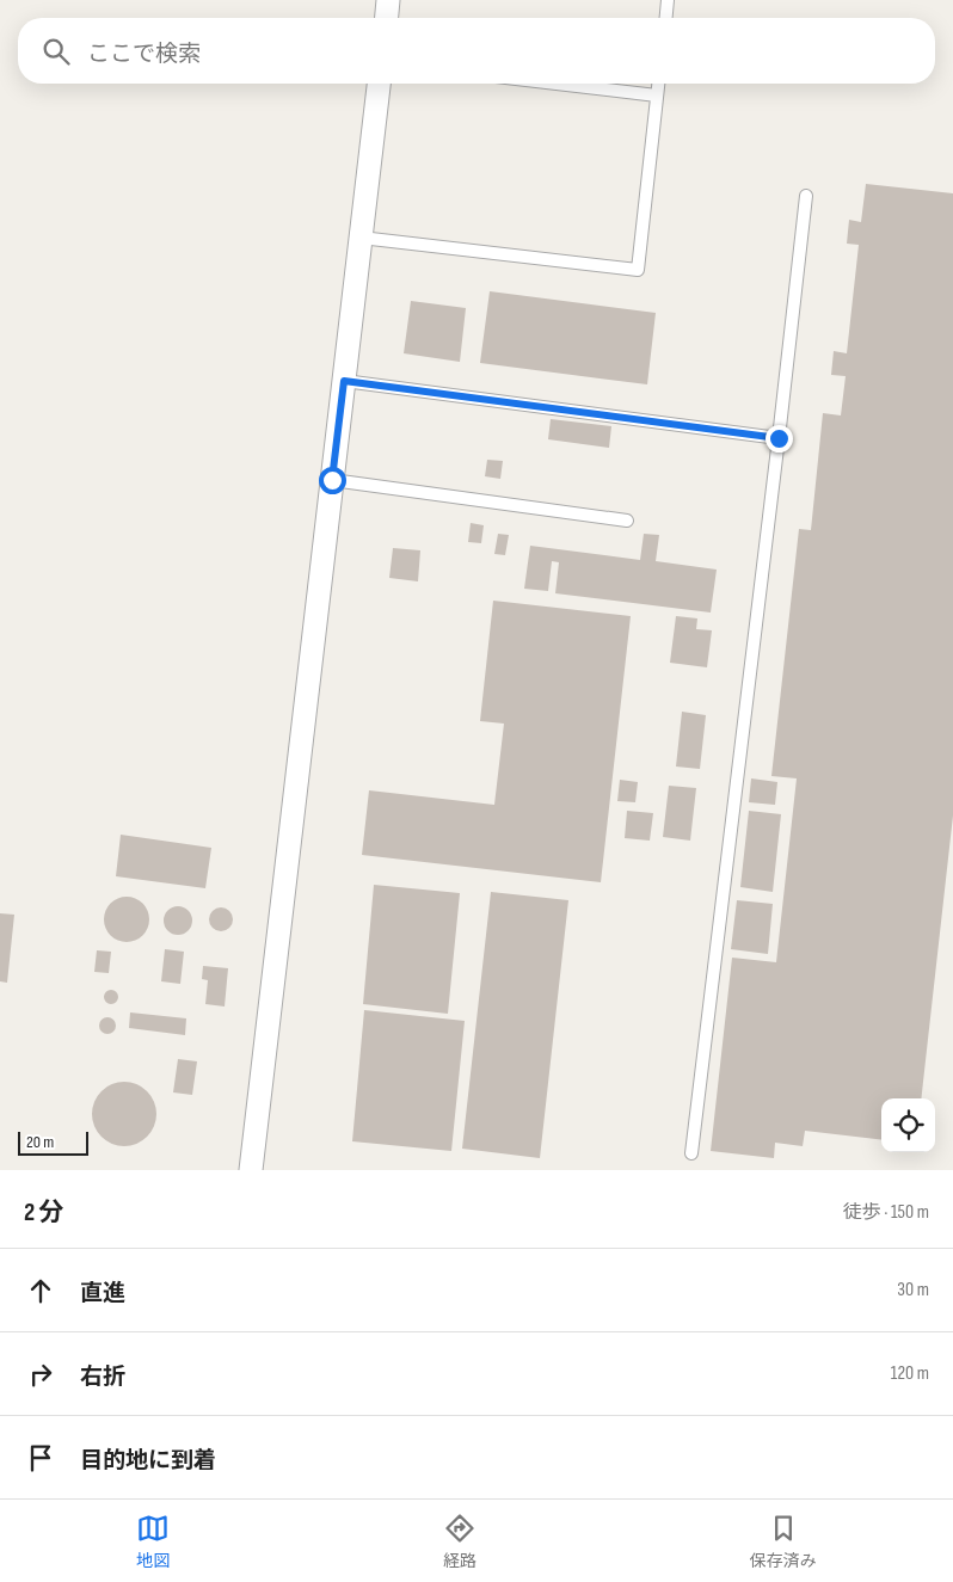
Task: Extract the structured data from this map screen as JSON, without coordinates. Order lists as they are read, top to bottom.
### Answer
{
  "scale_bar": "20 m",
  "page": {
    "search": "ここで検索",
    "scale": "20 m",
    "heading": ["2 分", "徒歩 · 150 m"],
    "list": [
      ["直進", "30 m"],
      ["右折", "120 m"],
      "目的地に到着"
    ],
    "nav": ["地図", "経路", "保存済み"]
  }
}
